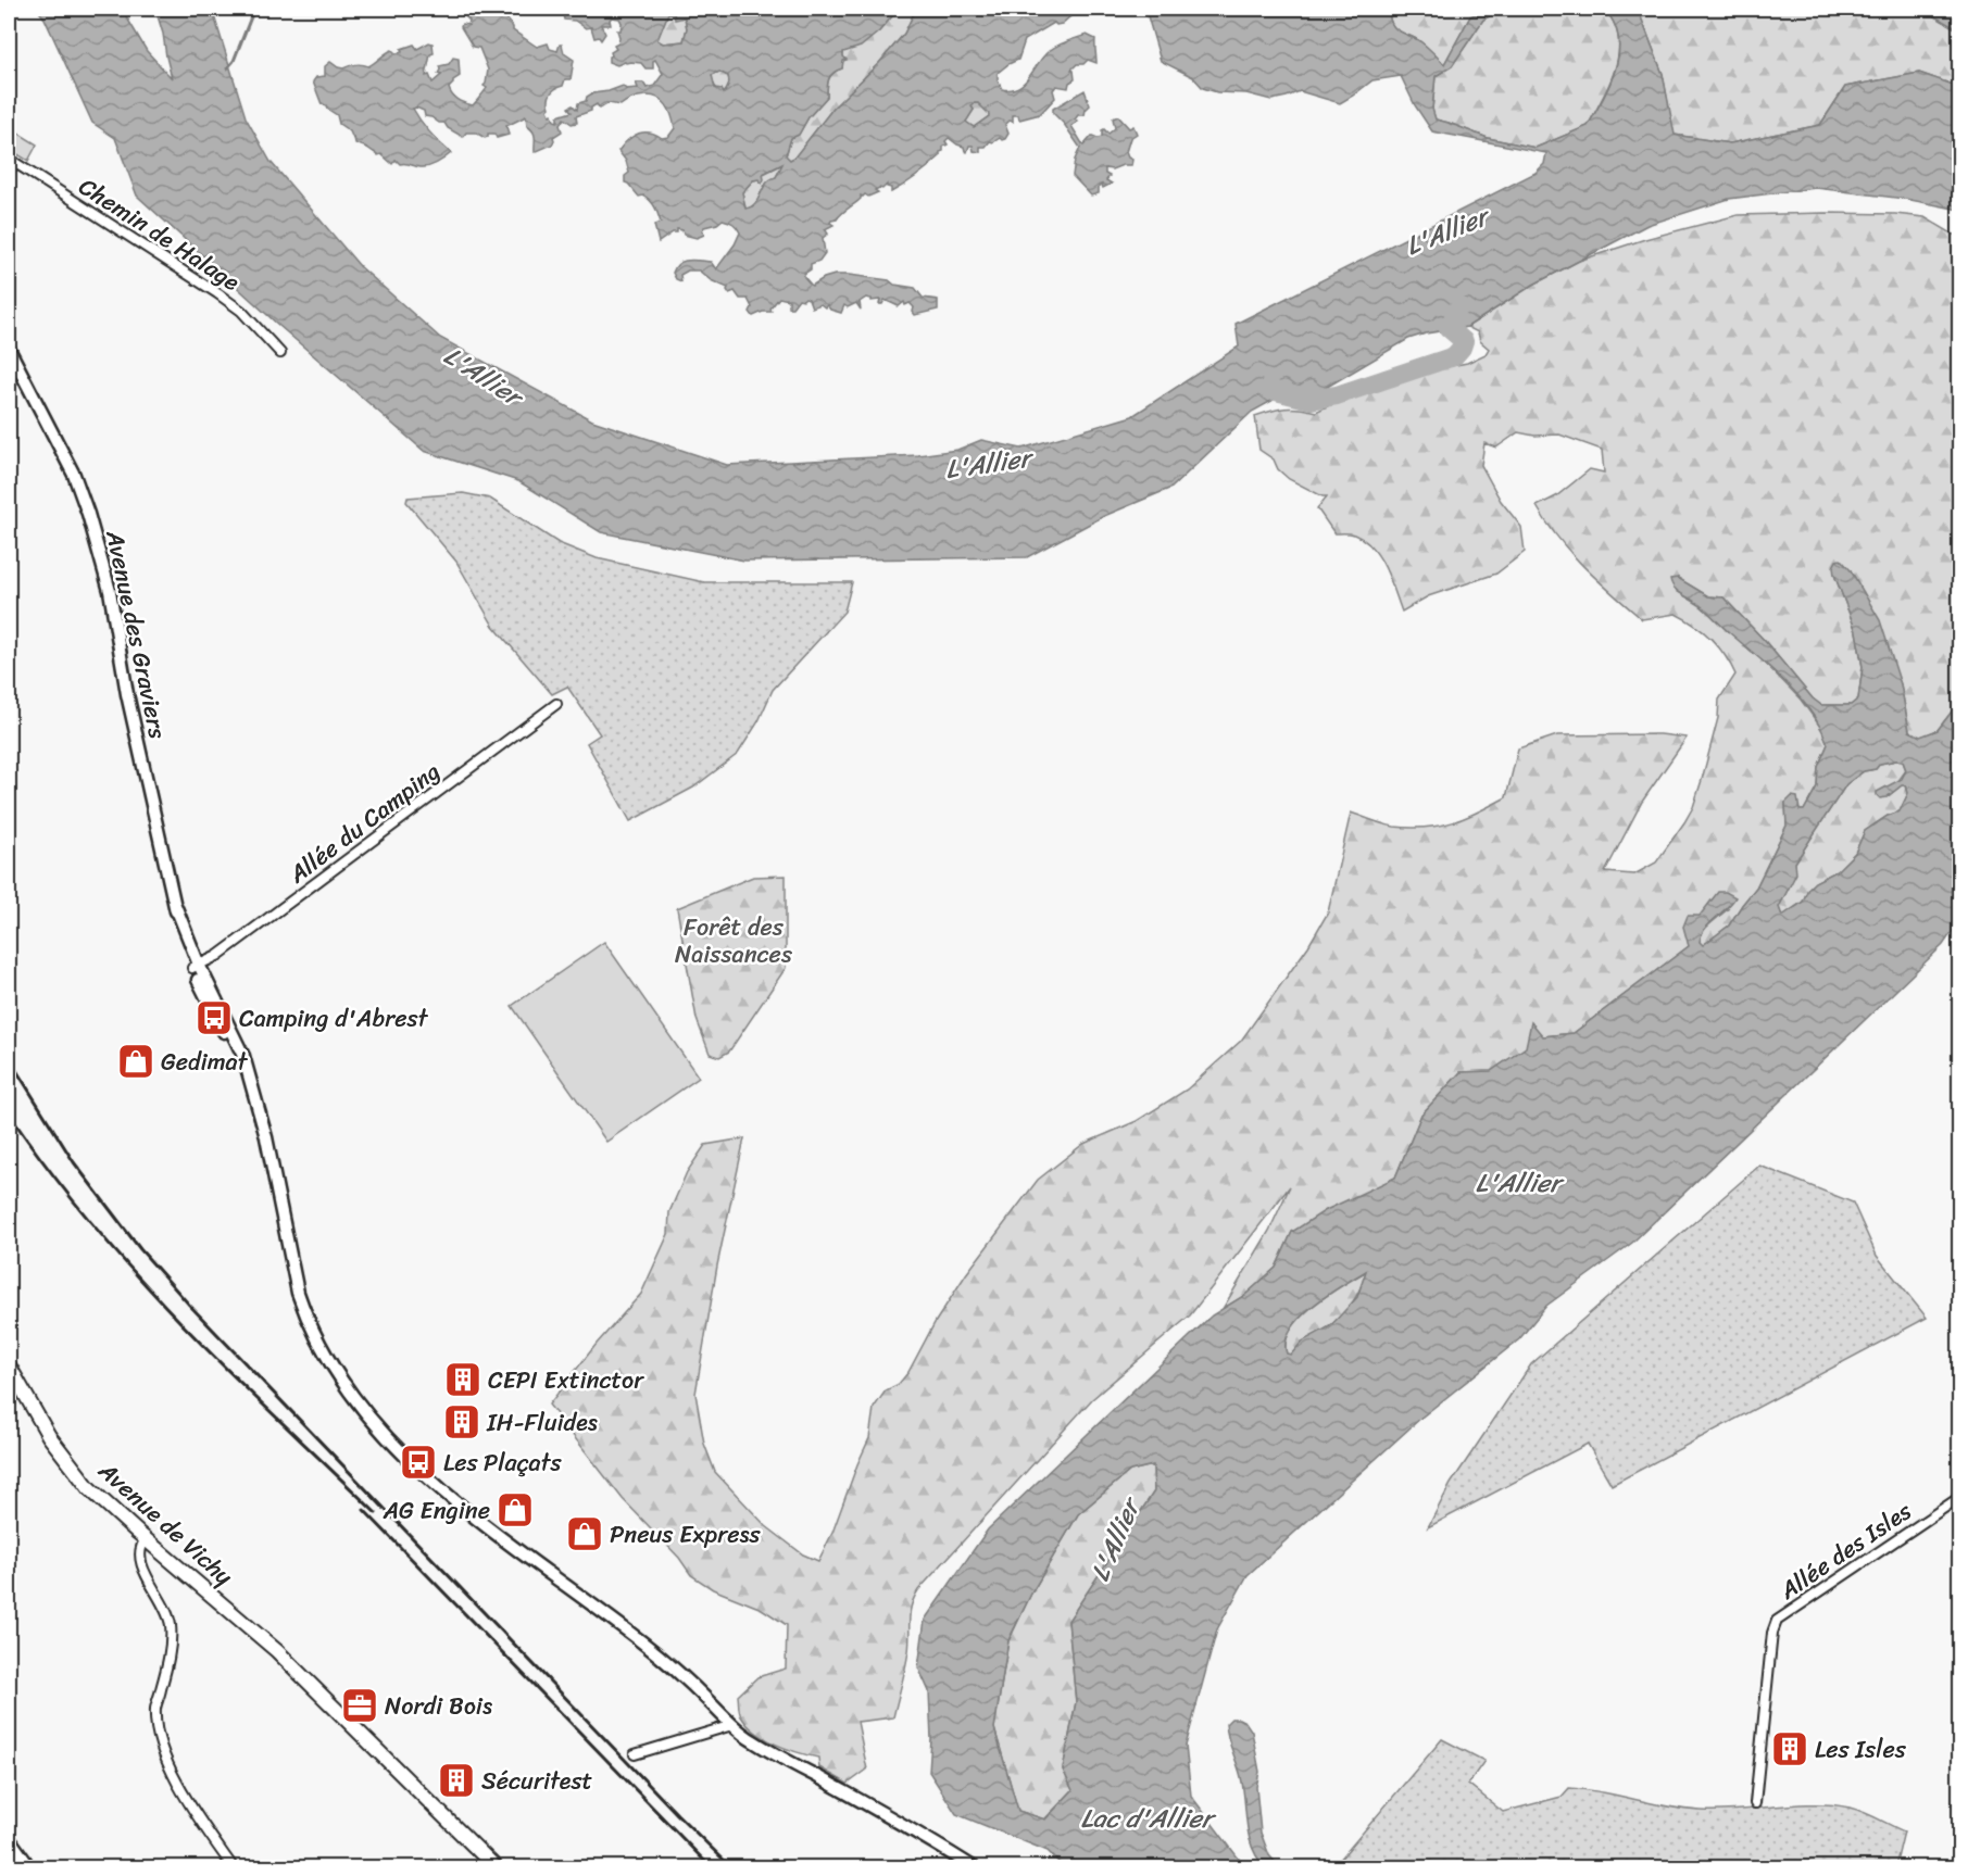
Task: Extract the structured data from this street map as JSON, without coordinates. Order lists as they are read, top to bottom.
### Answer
{
  "streets": {
    "main road": ["Avenue de Vichy"],
    "street": [
      "Chemin de Halage",
      "Avenue des Graviers",
      "Allée du Camping",
      "Allée des Isles"
    ]
  },
  "crossings": [
    ["Avenue des Graviers", "Allée du Camping"]
  ],
  "water": ["L'Allier", "Lac d'Allier"],
  "parks": ["Forêt des Naissances"],
  "places": {
    "bus stop": ["Camping d'Abrest", "Les Plaçats"],
    "shop": ["Gedimat", "AG Engine", "Pneus Express"],
    "building": [
      "CEPI Extinctor",
      "IH-Fluides",
      "Les Isles",
      "Sécuritest"
    ],
    "office": ["Nordi Bois"]
  }
}
